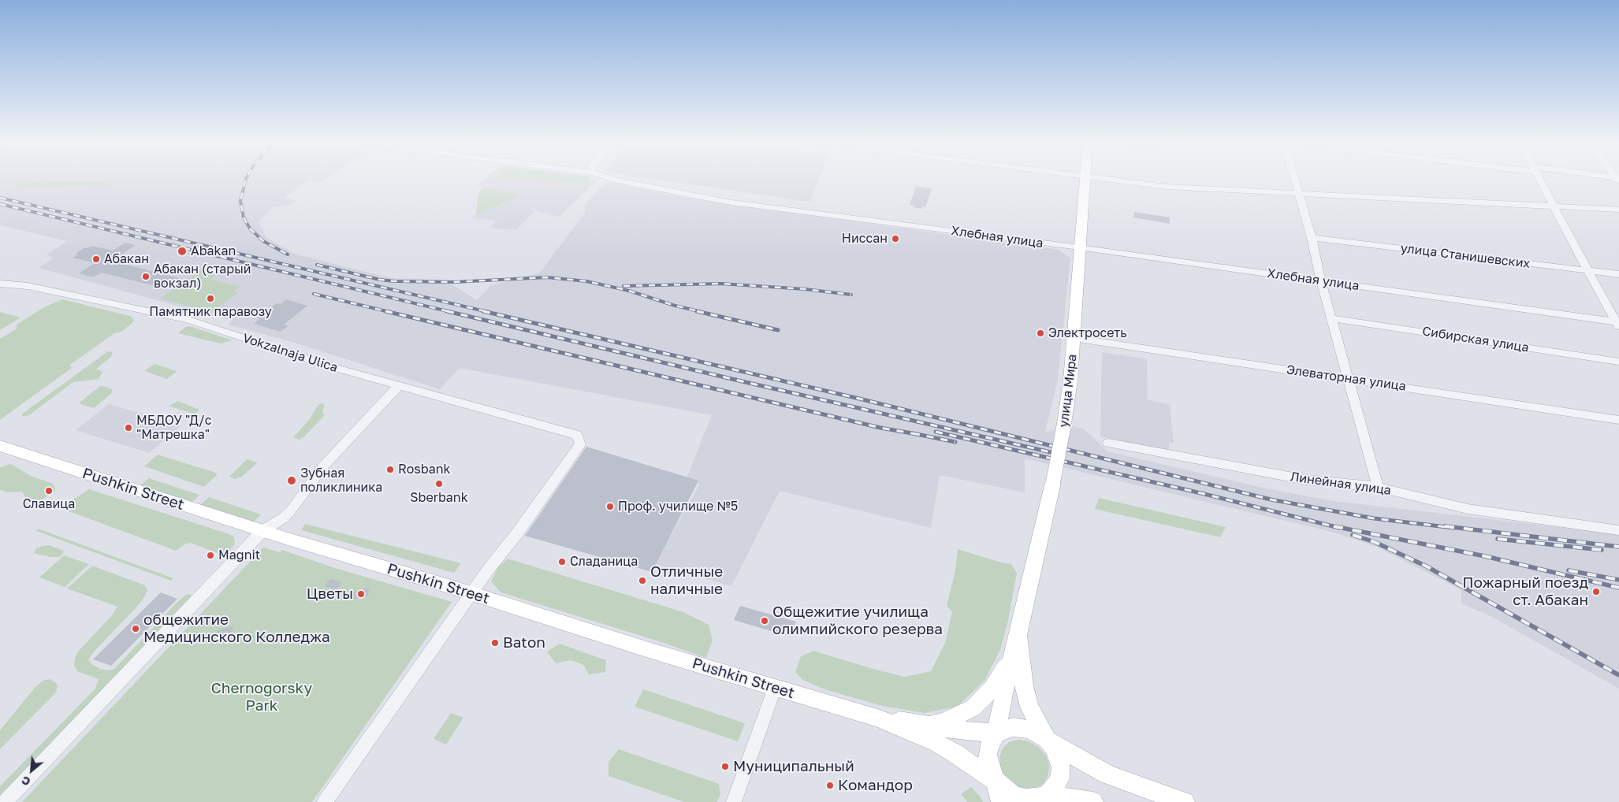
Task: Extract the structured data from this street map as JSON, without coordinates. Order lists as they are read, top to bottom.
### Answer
{
  "streets": {
    "main road": ["улица Мира", "Pushkin Street"],
    "street": [
      "Хлебная улица",
      "улица Станишевских",
      "Сибирская улица",
      "Vokzalnaja Ulica",
      "Элеваторная улица",
      "Линейная улица"
    ]
  },
  "crossings": [
    ["Хлебная улица", "улица Мира"],
    ["Vokzalnaja Ulica", "Pushkin Street"],
    ["Элеваторная улица", "улица Мира"]
  ],
  "parks": ["Chernogorsky Park"],
  "places": [
    "Ниссан",
    "Abakan",
    "Абакан",
    "Абакан (старый вокзал)",
    "Памятник паравозу",
    "Электросеть",
    "МБДОУ \"Д/с \"Матрешка\"",
    "Rosbank",
    "Зубная поликлиника",
    "Sberbank",
    "Славица",
    "Проф. училище №5",
    "Magnit",
    "Сладаница",
    "Отличные наличные",
    "Пожарный поезд ст. Абакан",
    "Цветы",
    "Общежитие училища олимпийского резерва",
    "общежитие Медицинского Колледжа",
    "Baton",
    "Муниципальный",
    "Командор"
  ],
  "north": "bottom left"
}
